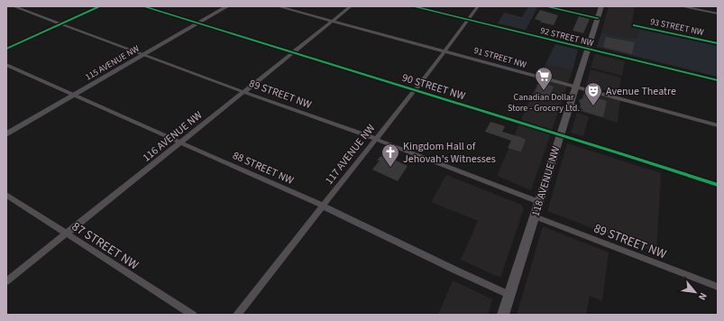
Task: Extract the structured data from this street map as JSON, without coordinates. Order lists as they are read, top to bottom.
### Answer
{
  "streets": {
    "main road": ["118 AVENUE NW"],
    "street": [
      "93 STREET NW",
      "92 STREET NW",
      "91 STREET NW",
      "115 AVENUE NW",
      "90 STREET NW",
      "89 STREET NW",
      "116 AVENUE NW",
      "117 AVENUE NW",
      "88 STREET NW",
      "87 STREET NW"
    ]
  },
  "crossings": [
    ["92 STREET NW", "117 AVENUE NW"],
    ["92 STREET NW", "118 AVENUE NW"],
    ["91 STREET NW", "116 AVENUE NW"],
    ["91 STREET NW", "117 AVENUE NW"],
    ["91 STREET NW", "118 AVENUE NW"],
    ["115 AVENUE NW", "90 STREET NW"],
    ["115 AVENUE NW", "89 STREET NW"],
    ["115 AVENUE NW", "88 STREET NW"],
    ["90 STREET NW", "116 AVENUE NW"],
    ["90 STREET NW", "117 AVENUE NW"],
    ["90 STREET NW", "118 AVENUE NW"],
    ["89 STREET NW", "116 AVENUE NW"],
    ["89 STREET NW", "117 AVENUE NW"],
    ["89 STREET NW", "118 AVENUE NW"],
    ["116 AVENUE NW", "88 STREET NW"],
    ["116 AVENUE NW", "87 STREET NW"],
    ["117 AVENUE NW", "88 STREET NW"],
    ["88 STREET NW", "118 AVENUE NW"]
  ],
  "places": {
    "supermarket": ["Canadian Dollar Store - Grocery Ltd."],
    "theatre": ["Avenue Theatre"],
    "church": ["Kingdom Hall of Jehovah's Witnesses"]
  },
  "north": "bottom right"
}
